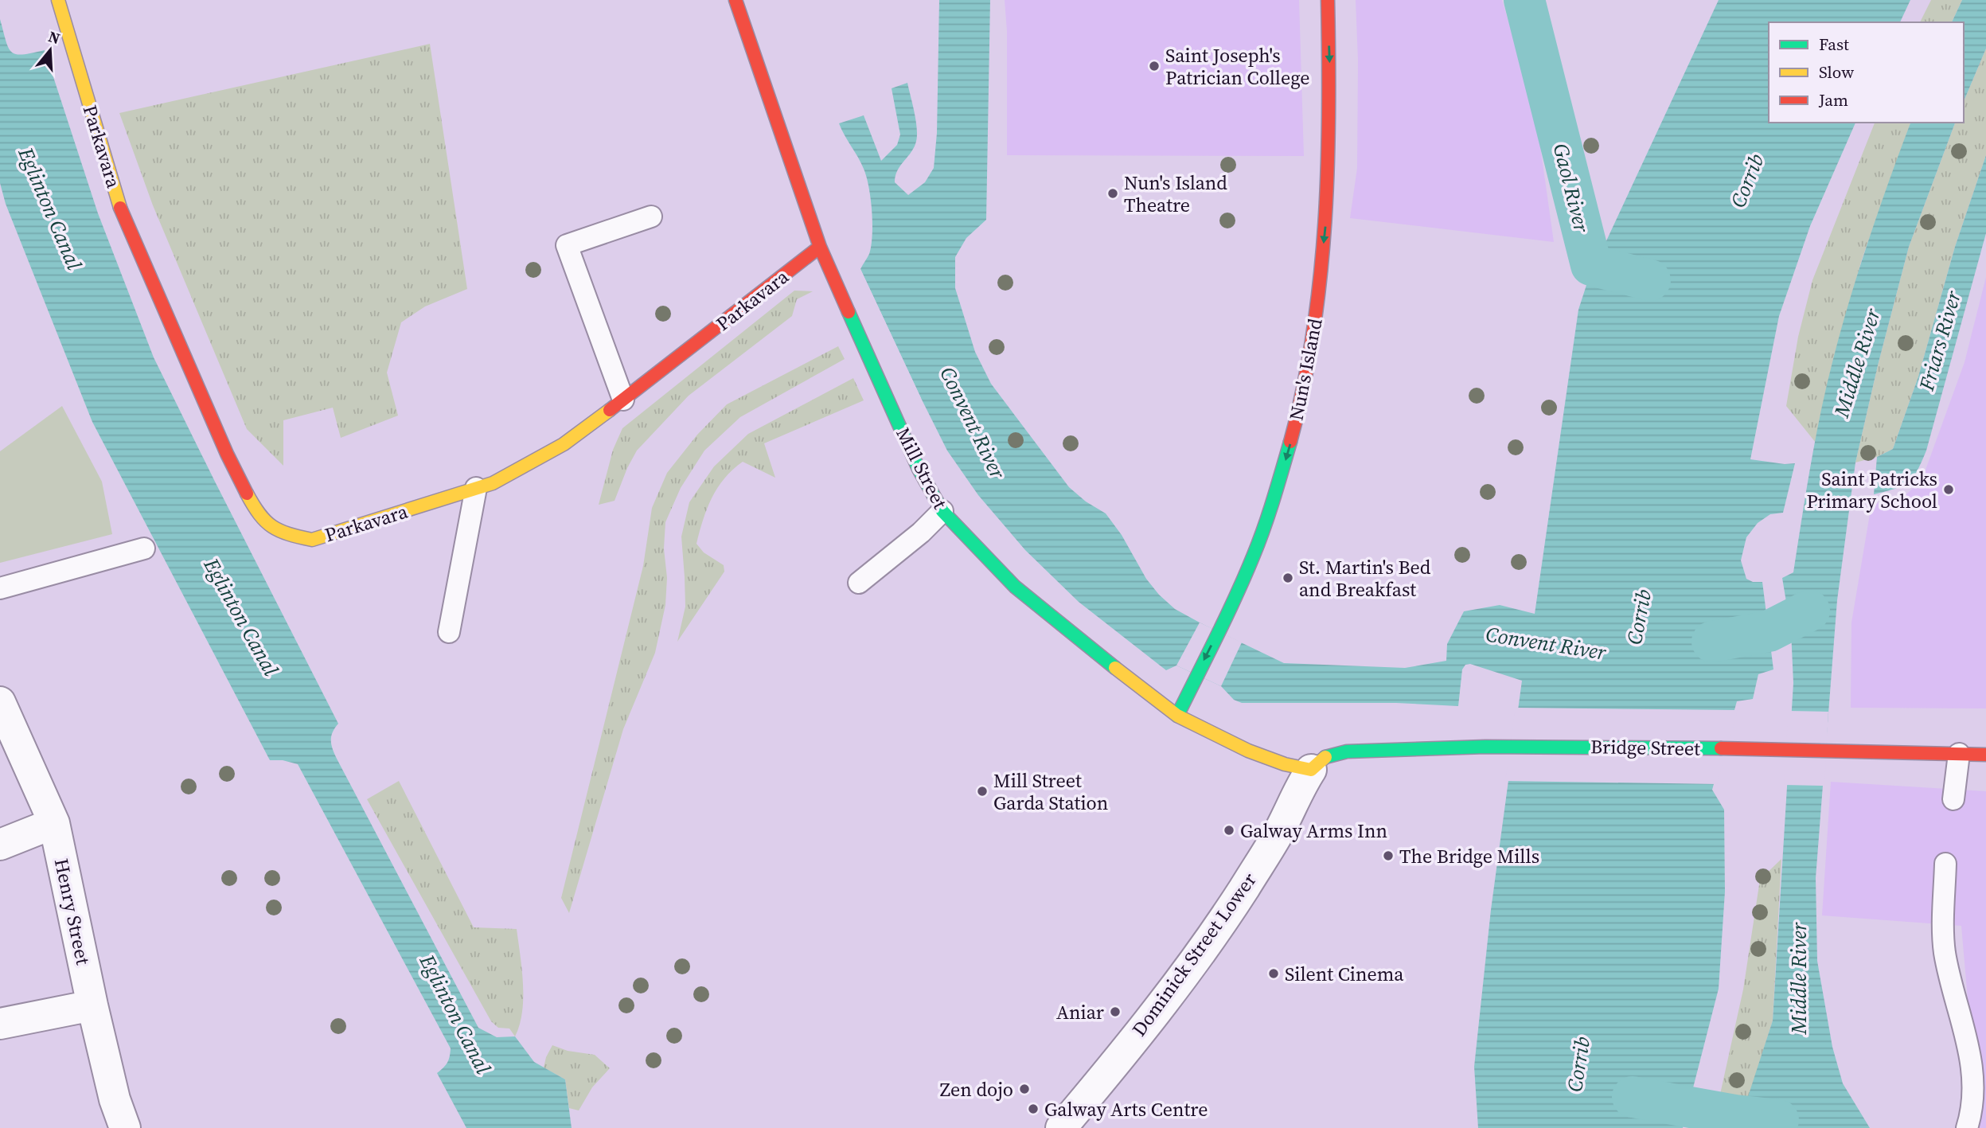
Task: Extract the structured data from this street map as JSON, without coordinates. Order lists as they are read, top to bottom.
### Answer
{
  "streets": {
    "street": [
      "Parkavara",
      "Nun's Island",
      "Mill Street",
      "Bridge Street",
      "Henry Street",
      "Dominick Street Lower"
    ]
  },
  "crossings": [
    ["Parkavara", "Mill Street"],
    ["Nun's Island", "Mill Street"],
    ["Mill Street", "Bridge Street"],
    ["Mill Street", "Dominick Street Lower"],
    ["Bridge Street", "Dominick Street Lower"]
  ],
  "one_way": ["Nun's Island"],
  "water": [
    "Corrib",
    "Gaol River",
    "Eglinton Canal",
    "Friars River",
    "Middle River",
    "Convent River"
  ],
  "places": [
    "Saint Joseph's Patrician College",
    "Nun's Island Theatre",
    "Saint Patricks Primary School",
    "St. Martin's Bed and Breakfast",
    "Mill Street Garda Station",
    "Galway Arms Inn",
    "The Bridge Mills",
    "Silent Cinema",
    "Aniar",
    "Zen dojo",
    "Galway Arts Centre"
  ],
  "legend": ["Fast", "Slow", "Jam"],
  "north": "top"
}
